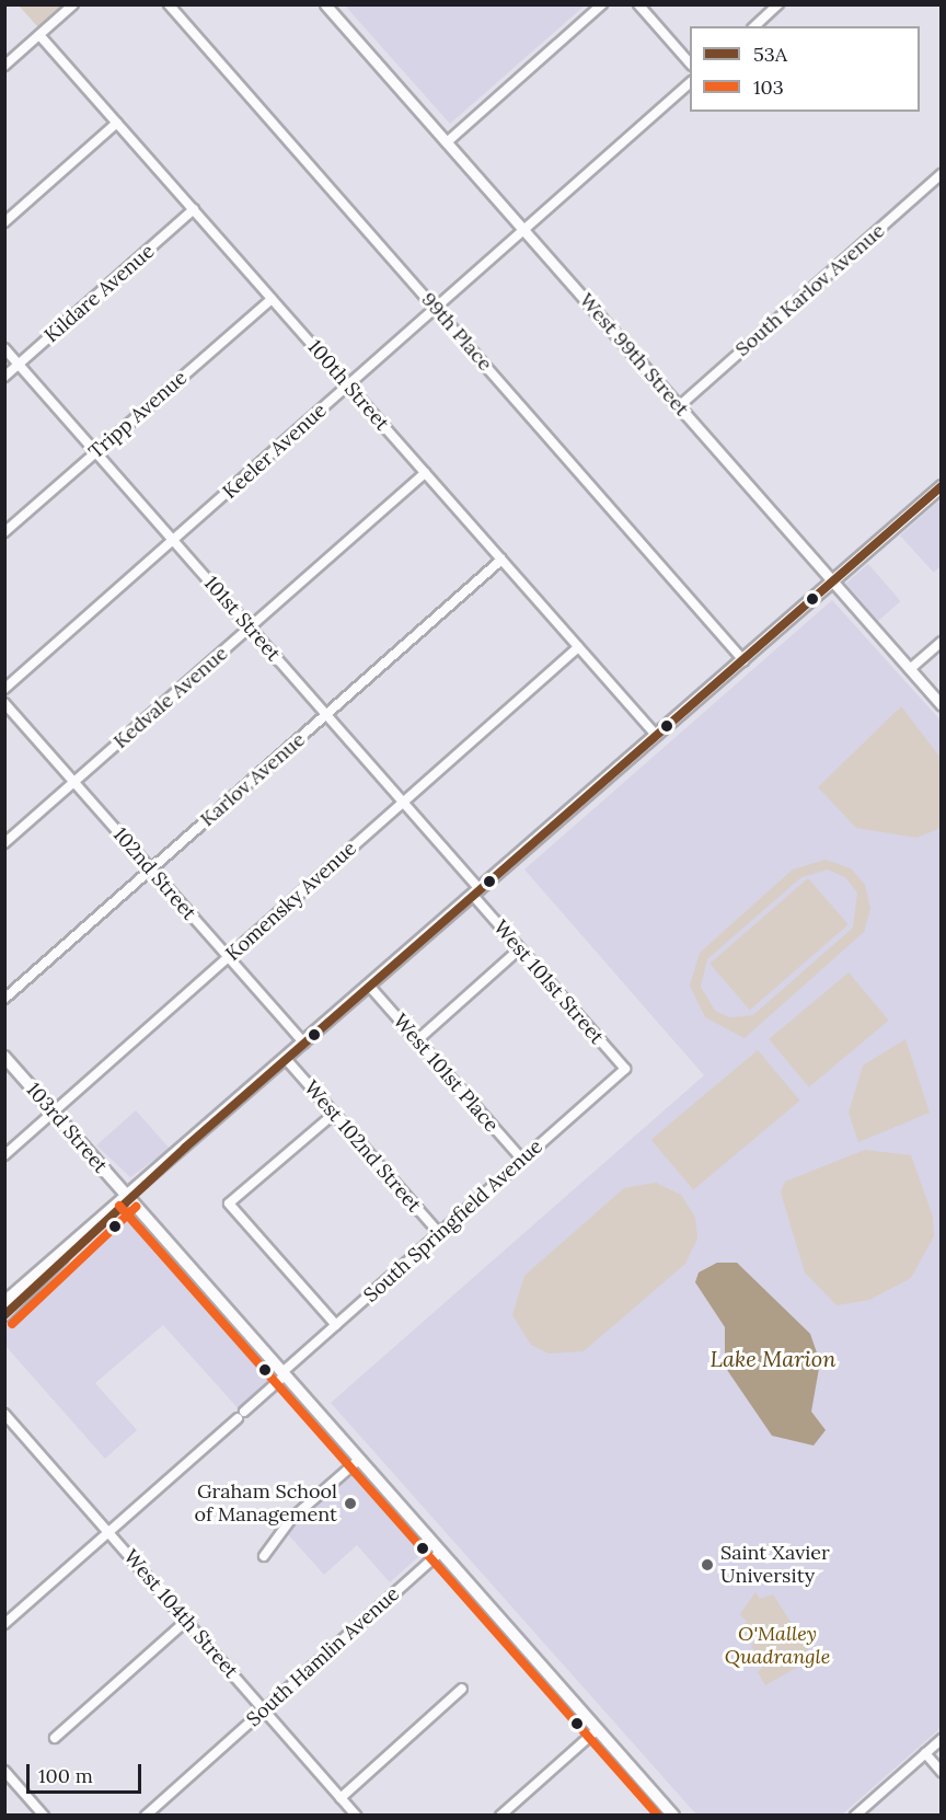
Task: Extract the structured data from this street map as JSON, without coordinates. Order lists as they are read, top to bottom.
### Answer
{
  "streets": {
    "main road": ["103rd Street"],
    "street": [
      "South Karlov Avenue",
      "Kildare Avenue",
      "99th Place",
      "West 99th Street",
      "100th Street",
      "Tripp Avenue",
      "Keeler Avenue",
      "101st Street",
      "Kedvale Avenue",
      "Karlov Avenue",
      "102nd Street",
      "Komensky Avenue",
      "West 101st Street",
      "West 101st Place",
      "West 102nd Street",
      "South Springfield Avenue",
      "West 104th Street",
      "South Hamlin Avenue"
    ]
  },
  "crossings": [
    ["South Karlov Avenue", "West 99th Street"],
    ["Kildare Avenue", "100th Street"],
    ["Kildare Avenue", "101st Street"],
    ["99th Place", "Keeler Avenue"],
    ["West 99th Street", "Keeler Avenue"],
    ["100th Street", "Tripp Avenue"],
    ["100th Street", "Keeler Avenue"],
    ["100th Street", "Kedvale Avenue"],
    ["100th Street", "Karlov Avenue"],
    ["100th Street", "Komensky Avenue"],
    ["Tripp Avenue", "101st Street"],
    ["Keeler Avenue", "101st Street"],
    ["101st Street", "Kedvale Avenue"],
    ["101st Street", "Karlov Avenue"],
    ["101st Street", "Komensky Avenue"],
    ["101st Street", "West 101st Street"],
    ["Kedvale Avenue", "102nd Street"],
    ["Karlov Avenue", "102nd Street"],
    ["102nd Street", "Komensky Avenue"],
    ["Komensky Avenue", "103rd Street"],
    ["West 101st Street", "South Springfield Avenue"],
    ["West 101st Place", "South Springfield Avenue"],
    ["103rd Street", "South Springfield Avenue"],
    ["103rd Street", "South Hamlin Avenue"],
    ["West 102nd Street", "South Springfield Avenue"],
    ["South Springfield Avenue", "West 104th Street"],
    ["West 104th Street", "South Hamlin Avenue"]
  ],
  "water": ["Lake Marion"],
  "parks": ["O'Malley Quadrangle"],
  "places": ["Graham School of Management", "Saint Xavier University"],
  "lines": ["transit line 53A", "transit line 103"],
  "legend": ["53A", "103"],
  "scale_bar": "100 m"
}
